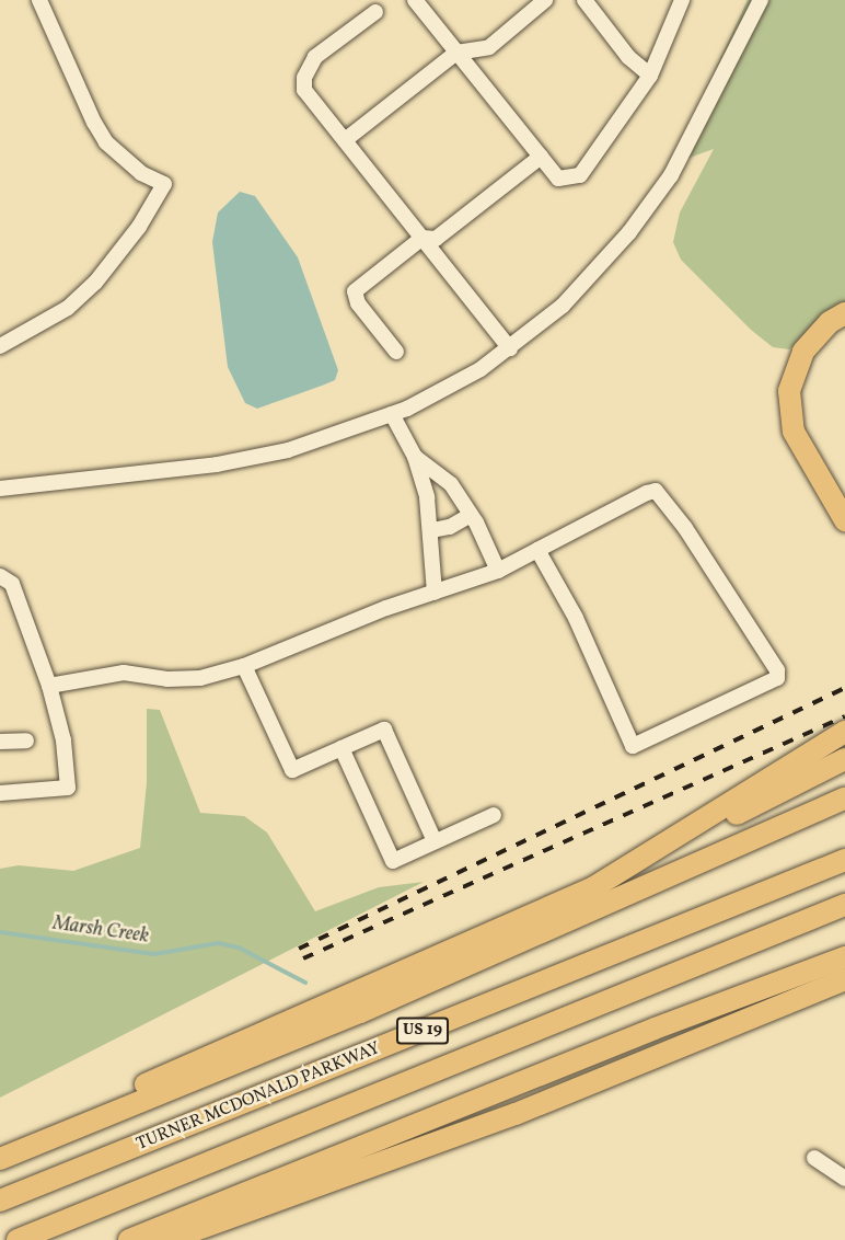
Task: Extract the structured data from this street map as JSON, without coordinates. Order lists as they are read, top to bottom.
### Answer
{
  "streets": {
    "highway": ["US 19", "TURNER MCDONALD PARKWAY"]
  },
  "water": ["Marsh Creek"]
}
